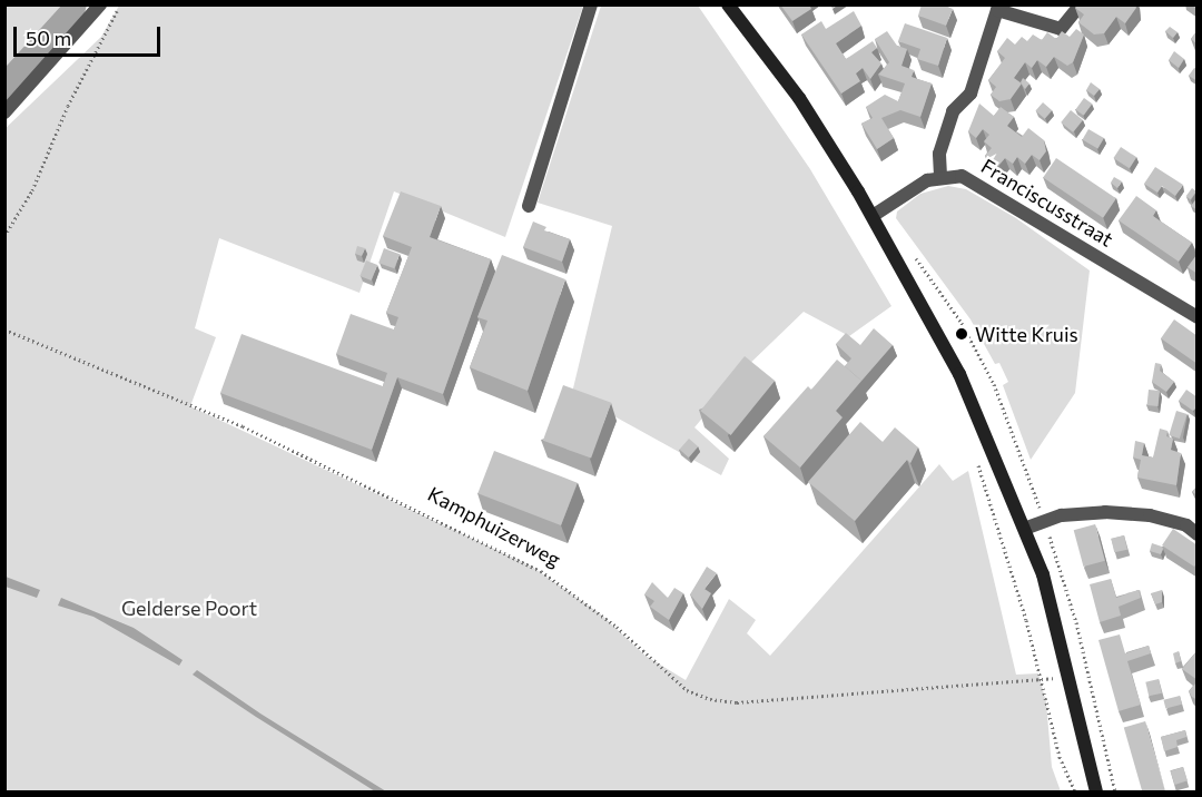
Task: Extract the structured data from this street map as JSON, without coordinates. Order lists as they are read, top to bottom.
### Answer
{
  "streets": {
    "street": ["Franciscusstraat"],
    "path": ["Kamphuizerweg"]
  },
  "parks": ["Gelderse Poort"],
  "places": ["Witte Kruis"],
  "scale_bar": "50 m"
}
